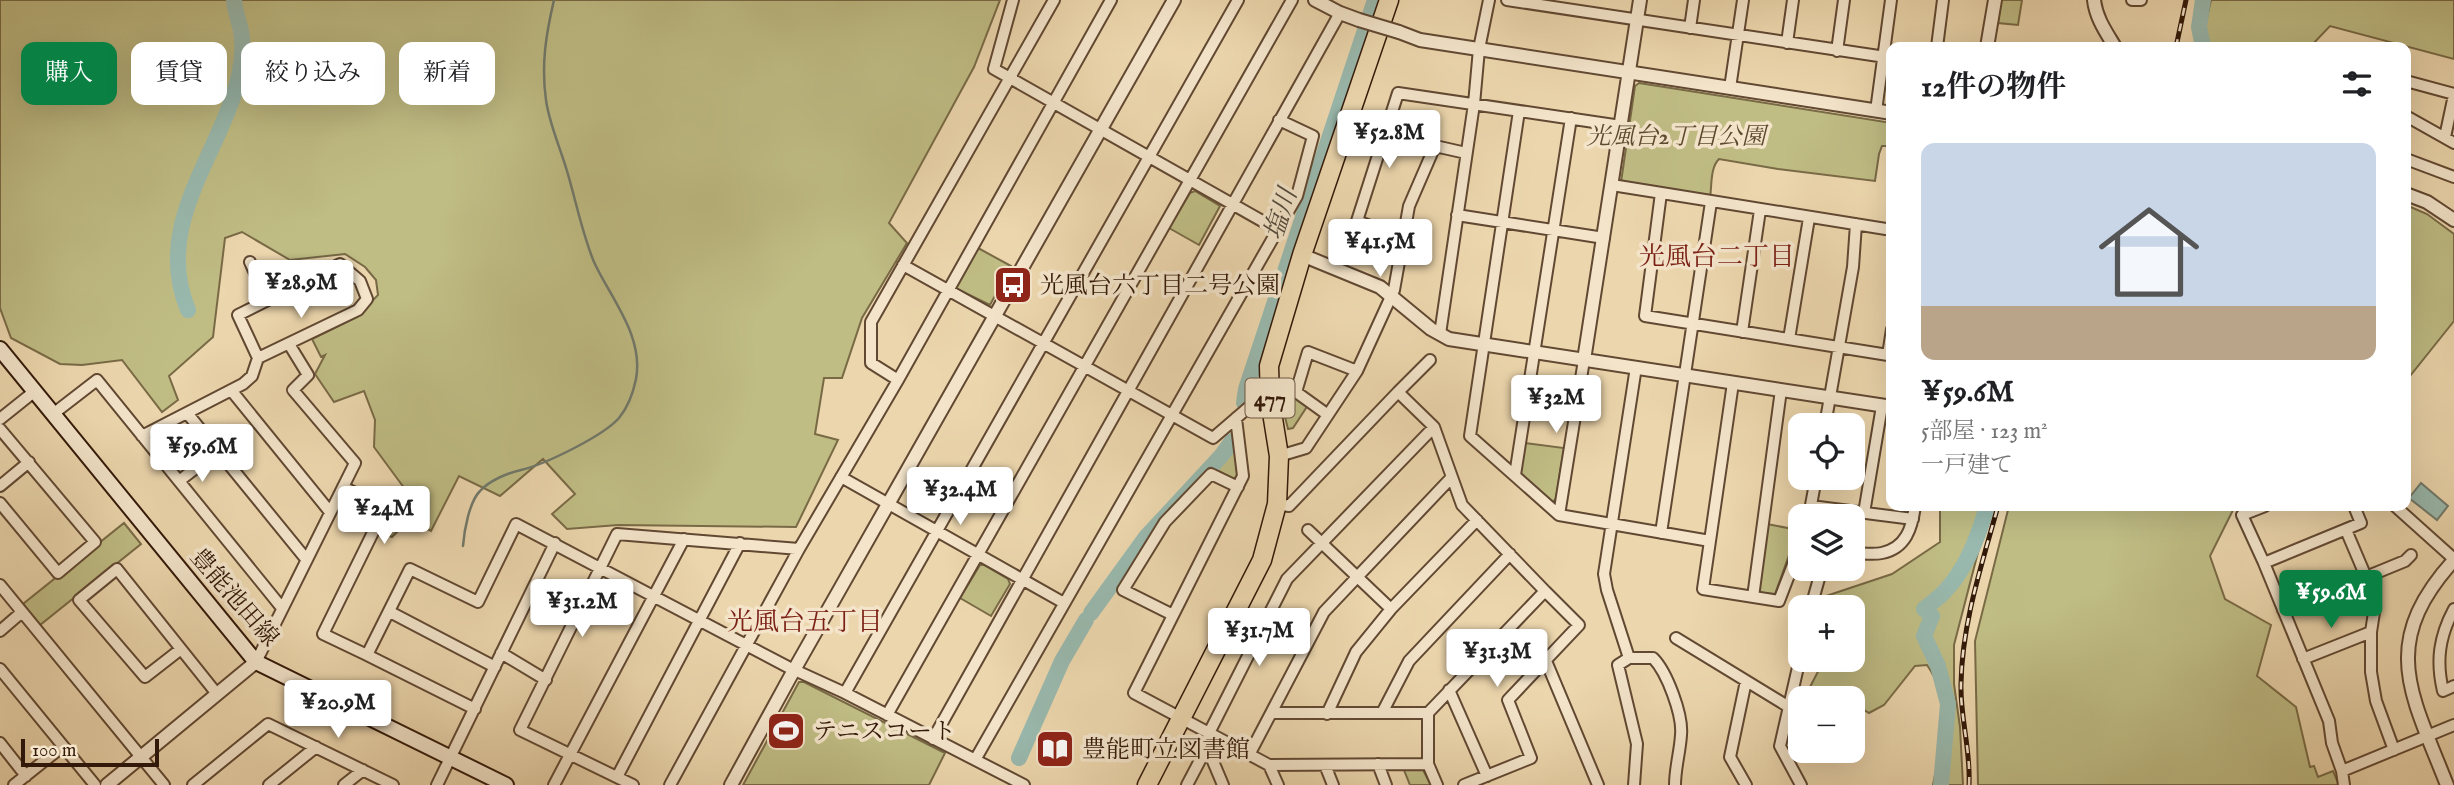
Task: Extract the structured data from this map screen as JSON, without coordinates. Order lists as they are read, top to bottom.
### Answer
{
  "streets": {
    "highway": ["477"],
    "main road": ["豊能池田線"]
  },
  "districts": ["光風台二丁目", "光風台五丁目"],
  "water": ["塩川"],
  "parks": ["光風台2丁目公園"],
  "places": {
    "bus stop": ["光風台六丁目二号公園"],
    "sports": ["テニスコート"],
    "library": ["豊能町立図書館"]
  },
  "scale_bar": "100 m",
  "page": {
    "chip": [
      "購入",
      "賃貸",
      "絞り込み",
      "新着"
    ],
    "heading": "12件の物件",
    "price": [
      "¥52.8M",
      "¥41.5M",
      "¥28.9M",
      "¥32M",
      "¥59.6M",
      "¥32.4M",
      "¥24M",
      "¥59.6M",
      "¥31.2M",
      "¥31.7M",
      "¥31.3M",
      "¥20.9M"
    ],
    "list": [
      {
        "name": "¥59.6M",
        "note": "5部屋 · 123 m² · 一戸建て"
      }
    ],
    "map_buttons": ["+", "−"],
    "scale": "100 m"
  }
}
